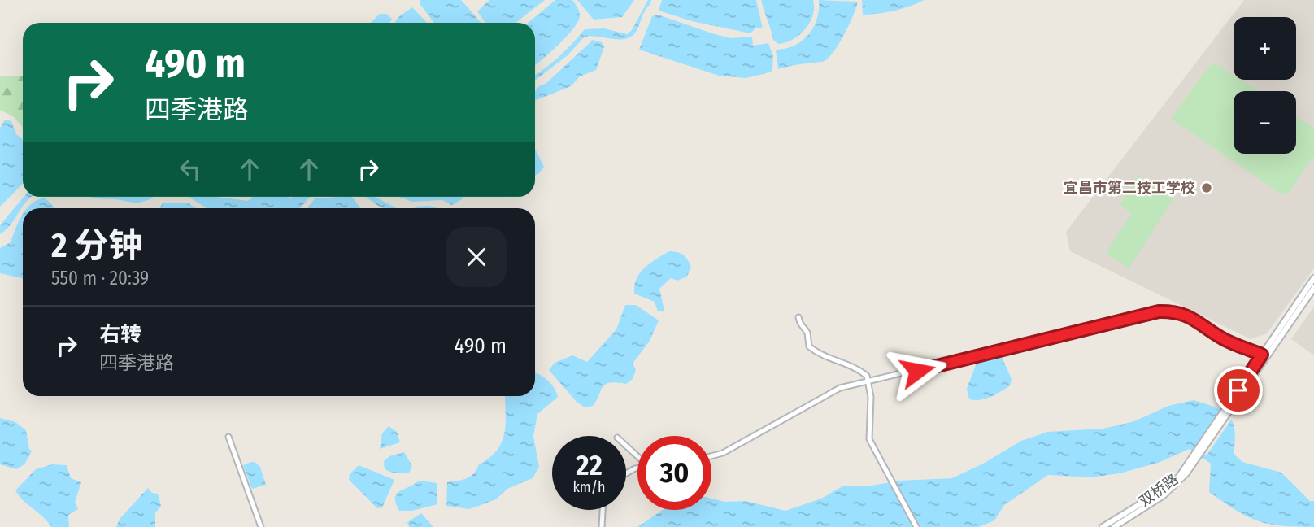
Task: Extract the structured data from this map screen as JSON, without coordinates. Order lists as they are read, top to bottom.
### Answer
{
  "streets": {
    "street": ["双桥路"]
  },
  "places": ["宜昌市第二技工学校"],
  "page": {
    "map_buttons": ["+", "−"],
    "turn": ["490 m", "四季港路"],
    "heading": ["2 分钟", "550 m · 20:39"],
    "list": [
      {
        "name": "右转",
        "note": "四季港路",
        "value": "490 m"
      }
    ],
    "speed": "22 km/h",
    "limit": "30"
  }
}
